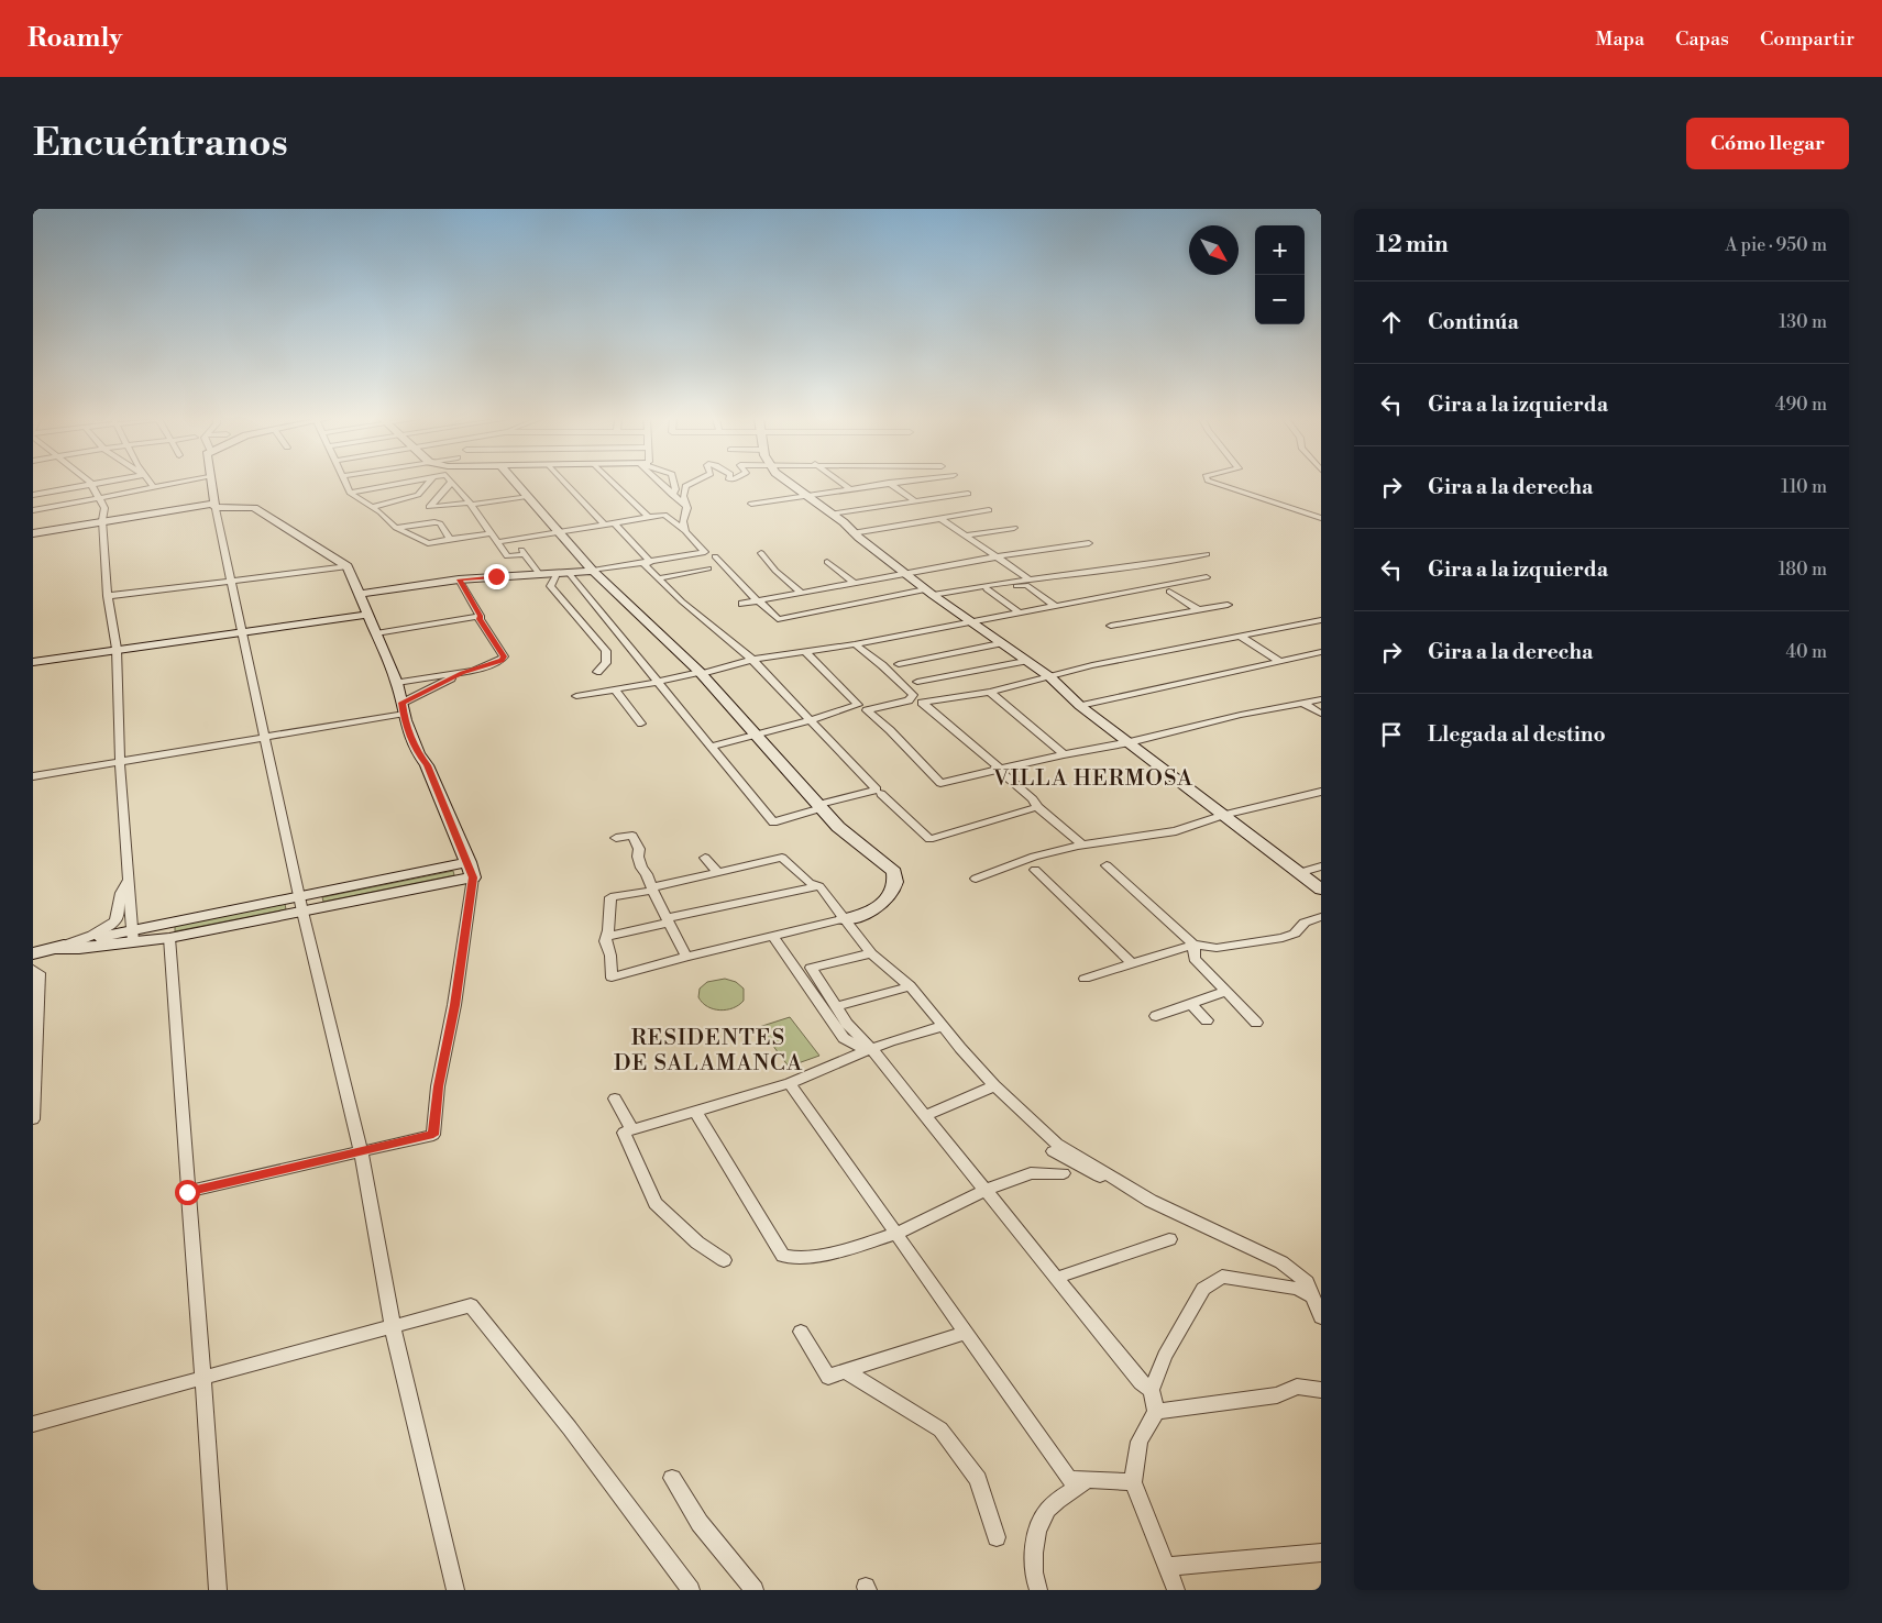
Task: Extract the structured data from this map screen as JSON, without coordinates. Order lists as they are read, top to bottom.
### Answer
{
  "districts": ["VILLA HERMOSA", "RESIDENTES DE SALAMANCA"],
  "north": "bottom right",
  "page": {
    "header": "Roamly",
    "nav": ["Mapa", "Capas", "Compartir"],
    "buttons": "Cómo llegar",
    "title": "Encuéntranos",
    "heading": ["12 min", "A pie · 950 m"],
    "map_buttons": ["+", "−"],
    "list": [
      ["Continúa", "130 m"],
      ["Gira a la izquierda", "490 m"],
      ["Gira a la derecha", "110 m"],
      ["Gira a la izquierda", "180 m"],
      ["Gira a la derecha", "40 m"],
      "Llegada al destino"
    ]
  }
}
